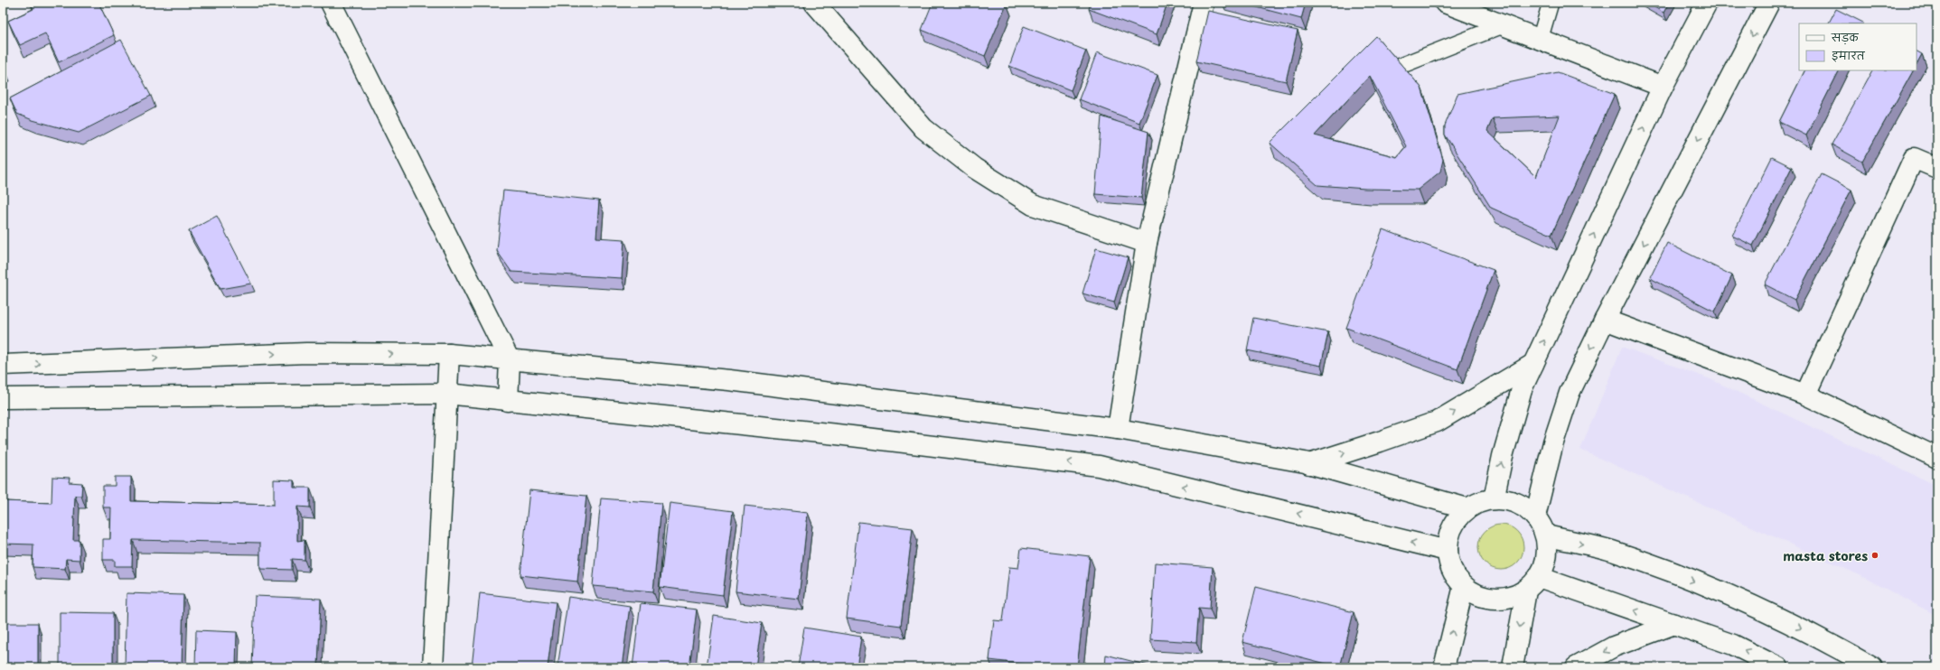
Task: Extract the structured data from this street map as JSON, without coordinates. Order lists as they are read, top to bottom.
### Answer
{
  "places": ["masta stores"],
  "legend": ["सड़क", "इमारत"]
}
